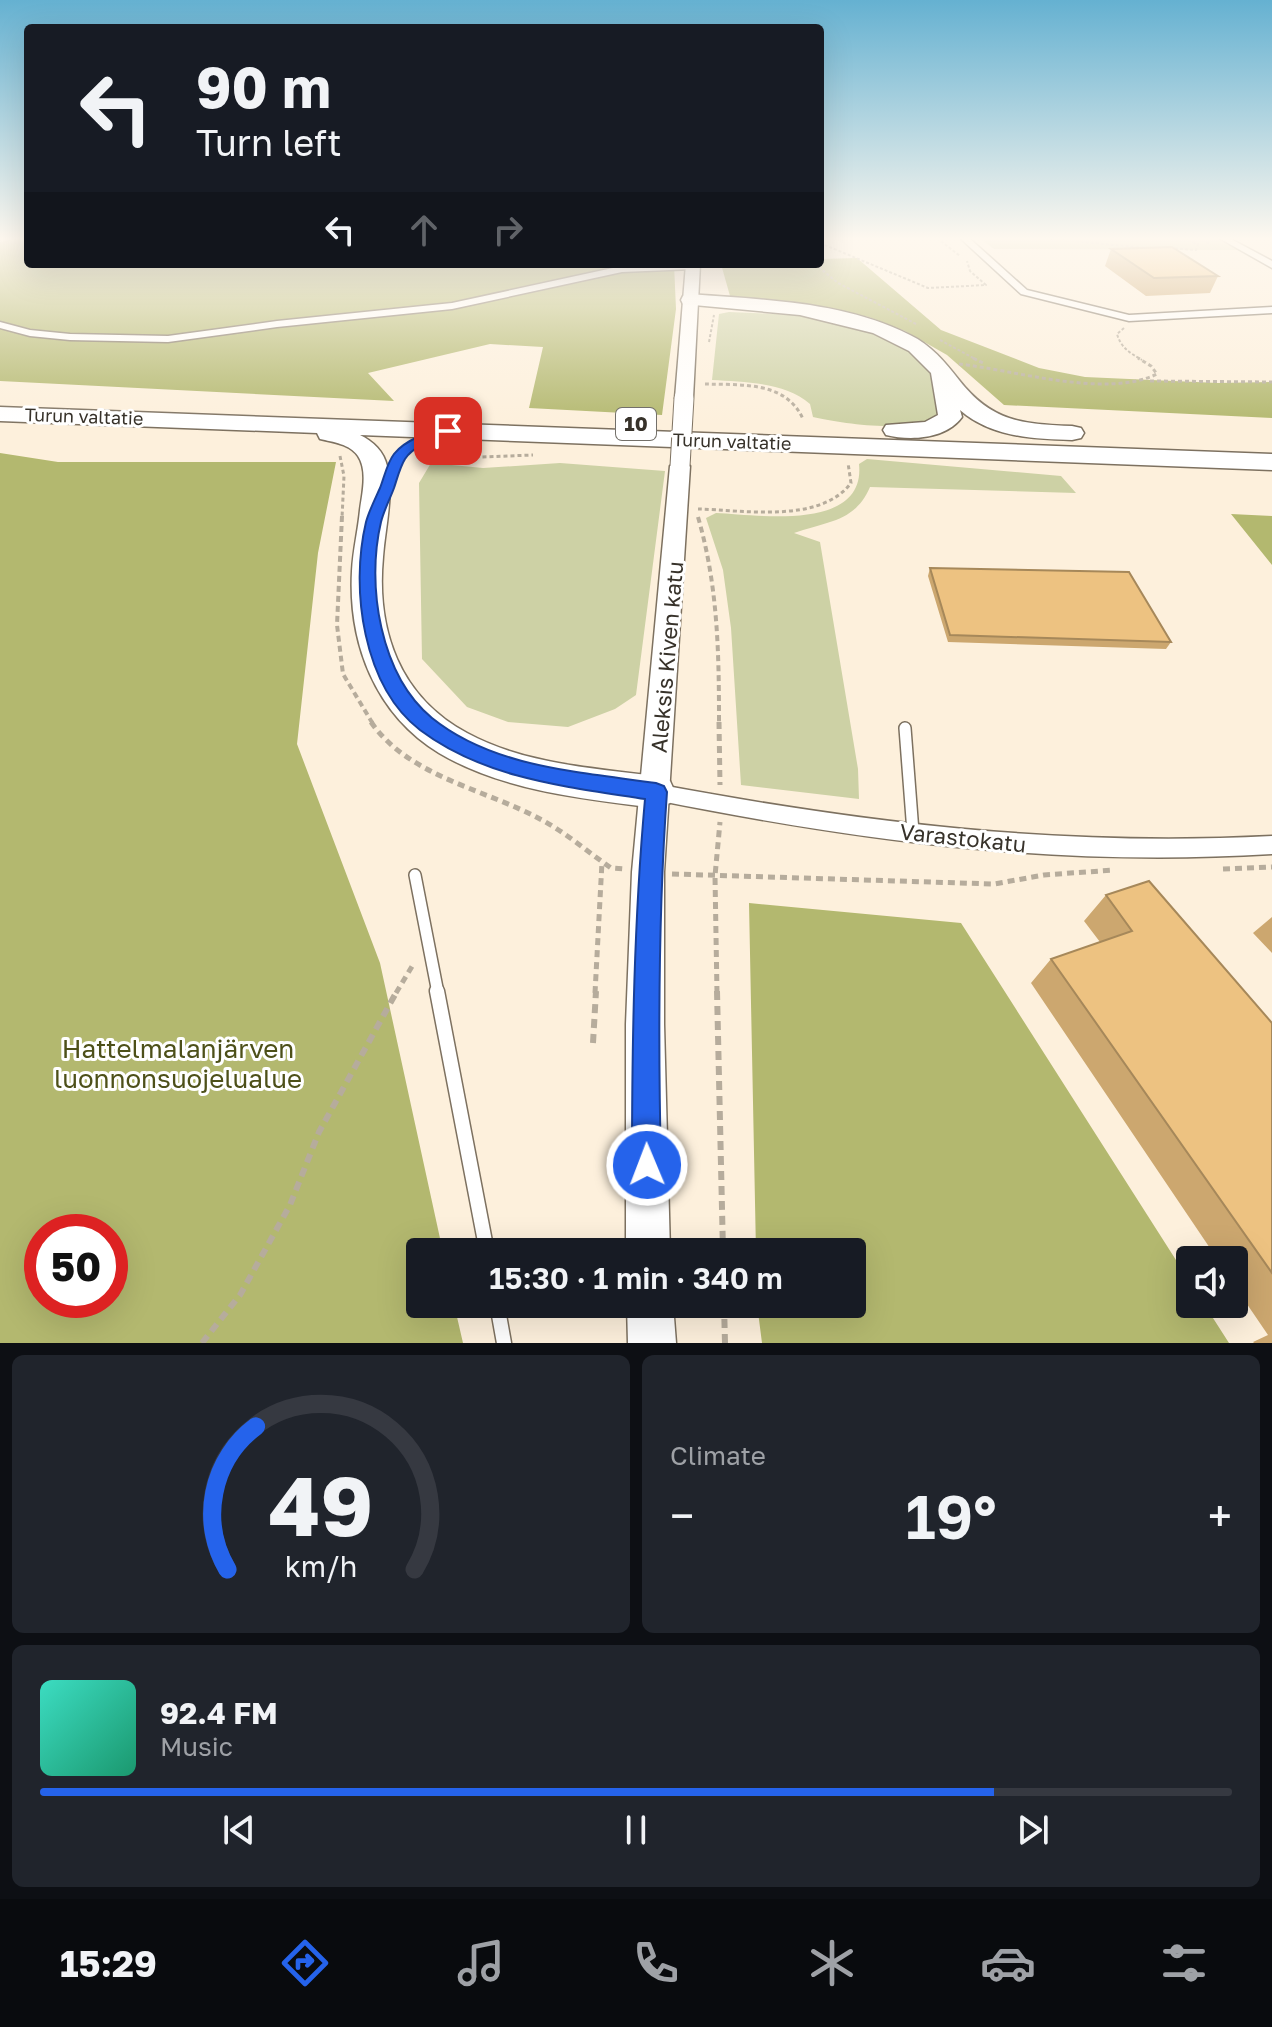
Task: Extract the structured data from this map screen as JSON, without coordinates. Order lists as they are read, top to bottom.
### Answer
{
  "streets": {
    "highway": ["Turun valtatie", "10"],
    "main road": ["Aleksis Kiven katu"],
    "street": ["Varastokatu"]
  },
  "crossings": [
    ["Aleksis Kiven katu", "Varastokatu"]
  ],
  "parks": ["Hattelmalanjärven luonnonsuojelualue"],
  "page": {
    "turn": ["90 m", "Turn left"],
    "limit": "50",
    "trip": "15:30 · 1 min · 340 m",
    "tile": "Climate",
    "heat": ["−", "19°", "+"],
    "song": ["92.4 FM", "Music"],
    "tabs": "15:29",
    "gauge": ["49", "km/h"]
  }
}
